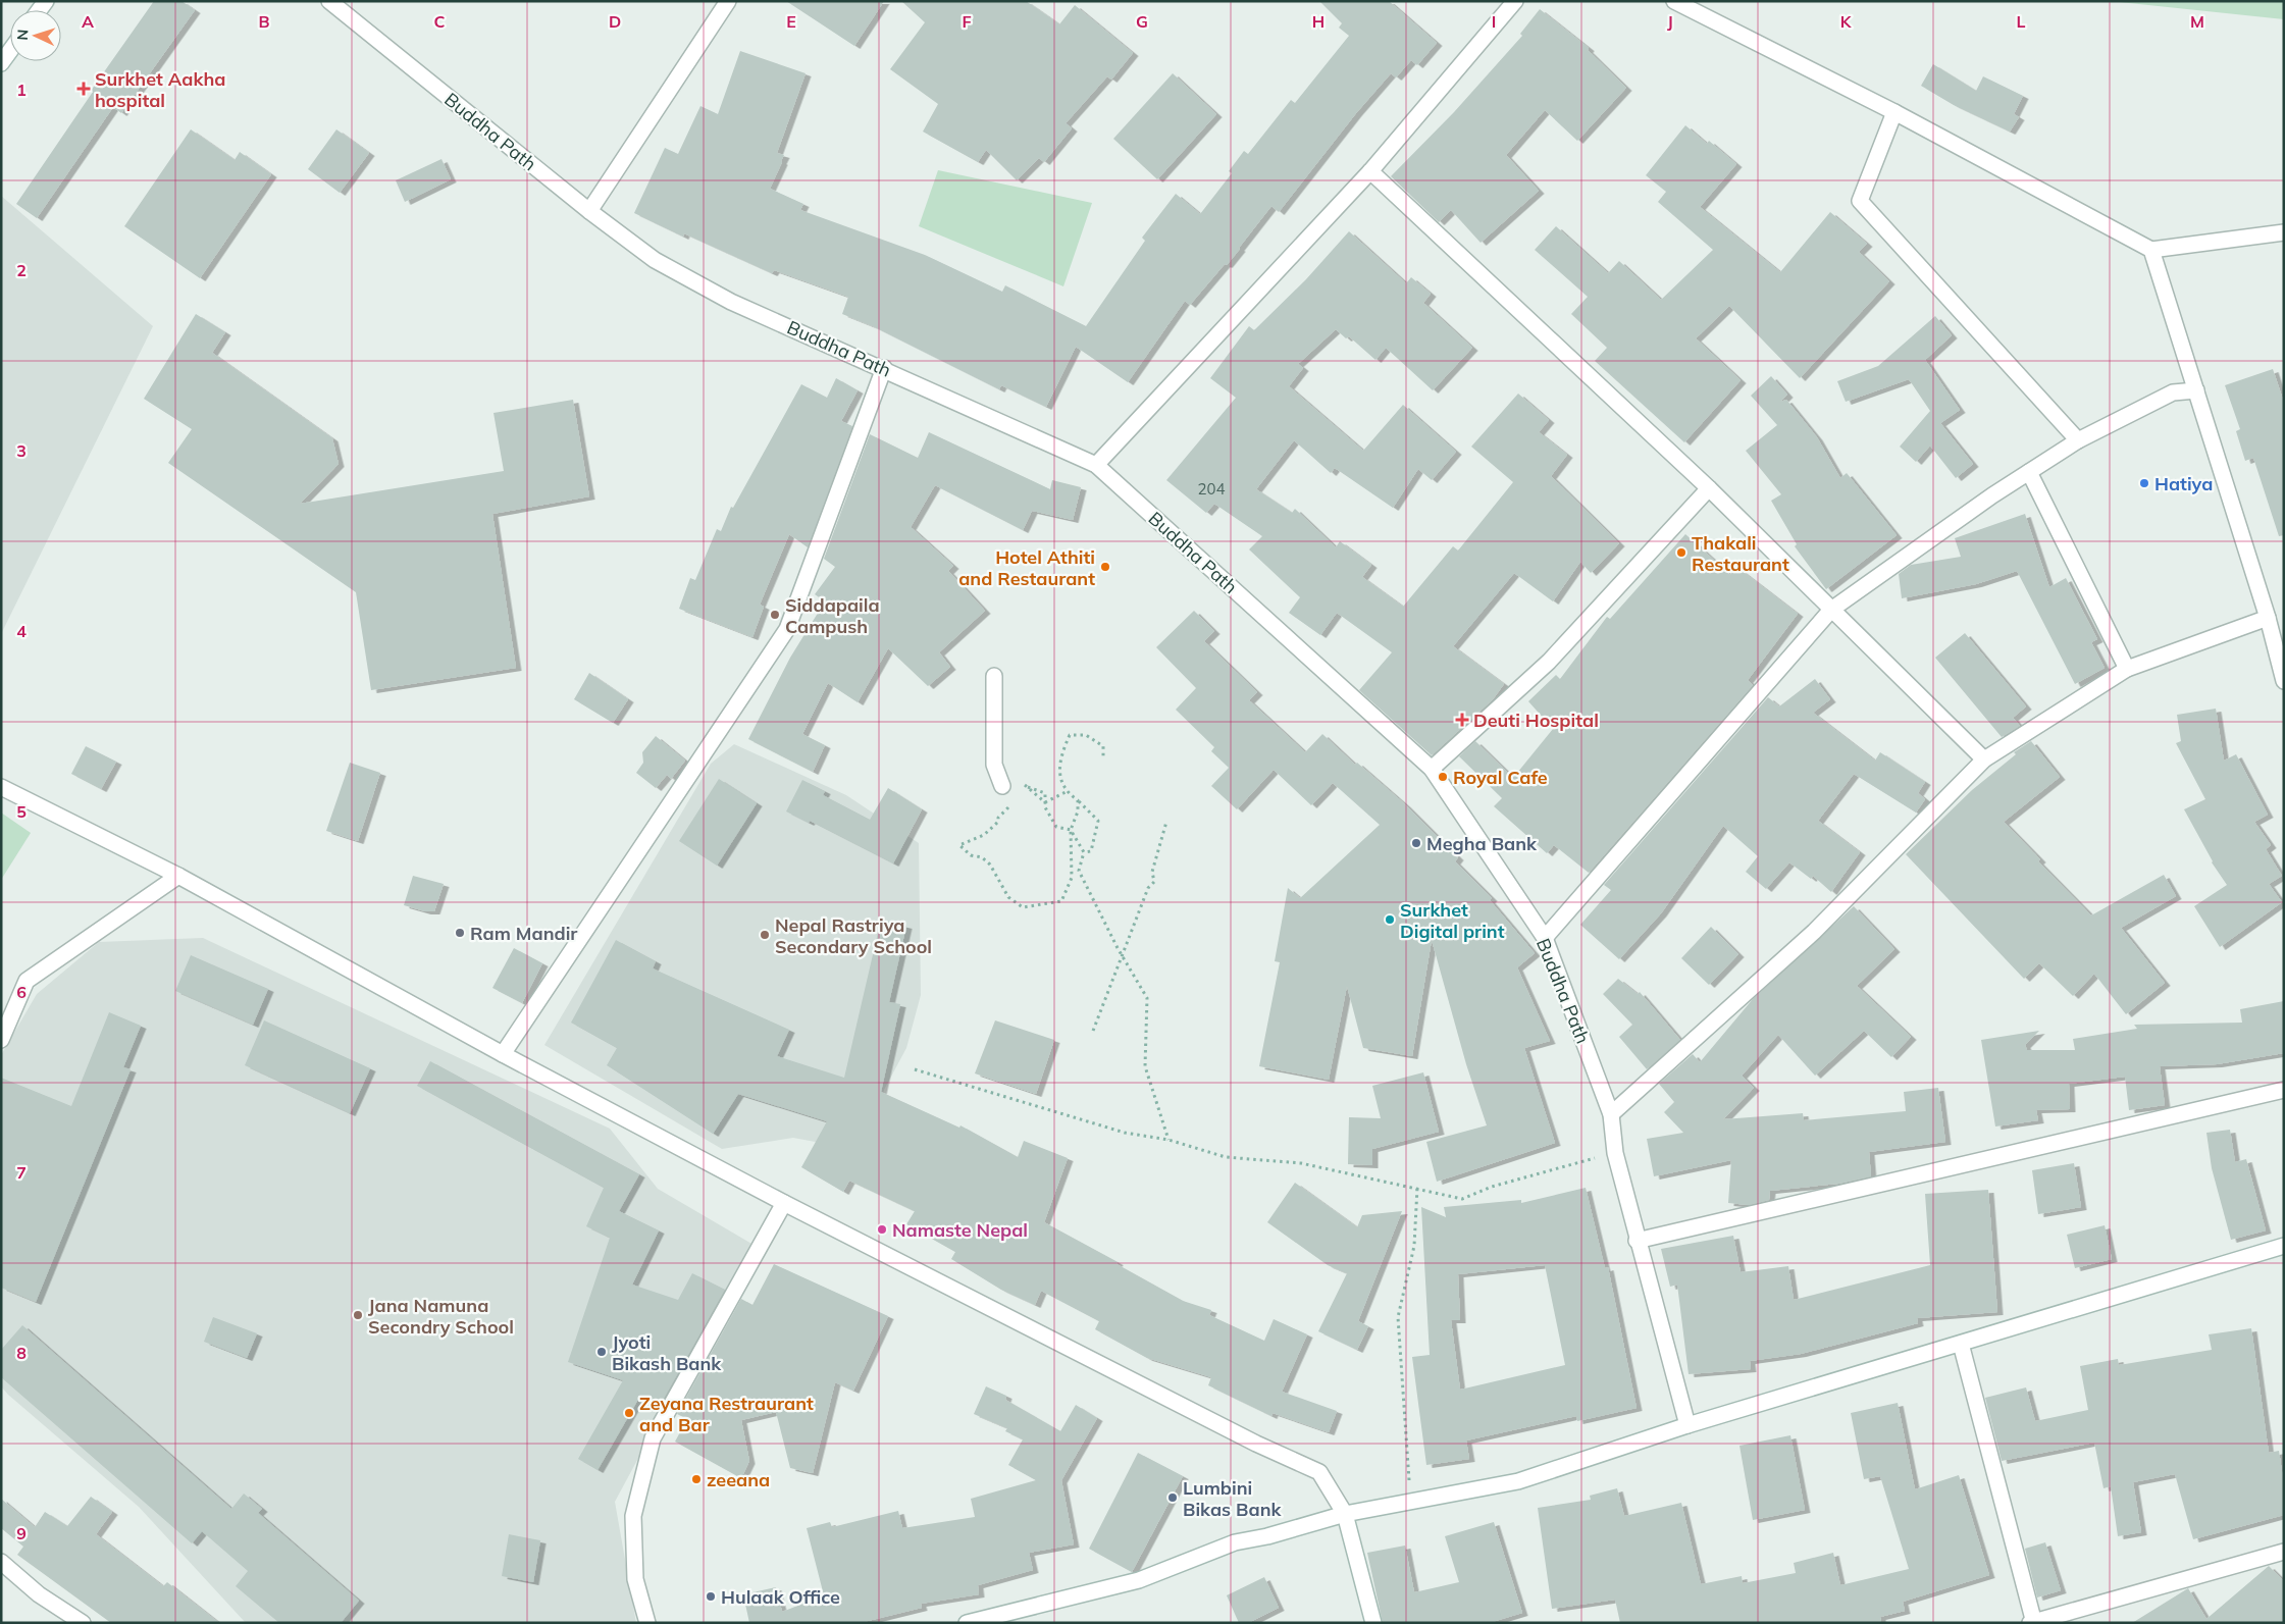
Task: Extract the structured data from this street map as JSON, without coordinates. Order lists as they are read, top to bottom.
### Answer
{
  "streets": {
    "street": ["Buddha Path"]
  },
  "places": {
    "health": ["Surkhet Aakha hospital", "Deuti Hospital"],
    "other": [
      "Hatiya",
      "Thakali Restaurant",
      "Hotel Athiti and Restaurant",
      "Siddapaila Campush",
      "Royal Cafe",
      "Megha Bank",
      "Surkhet Digital print",
      "Ram Mandir",
      "Nepal Rastriya Secondary School",
      "Namaste Nepal",
      "Jana Namuna Secondry School",
      "Jyoti Bikash Bank",
      "Zeyana Restraurant and Bar",
      "zeeana",
      "Lumbini Bikas Bank",
      "Hulaak Office"
    ]
  },
  "house_numbers": ["204"],
  "north": "left",
  "grid": {
    "columns": [
      "A",
      "B",
      "C",
      "D",
      "E",
      "F",
      "G",
      "H",
      "I",
      "J",
      "K",
      "L",
      "M"
    ],
    "rows": [
      "1",
      "2",
      "3",
      "4",
      "5",
      "6",
      "7",
      "8",
      "9"
    ]
  }
}
